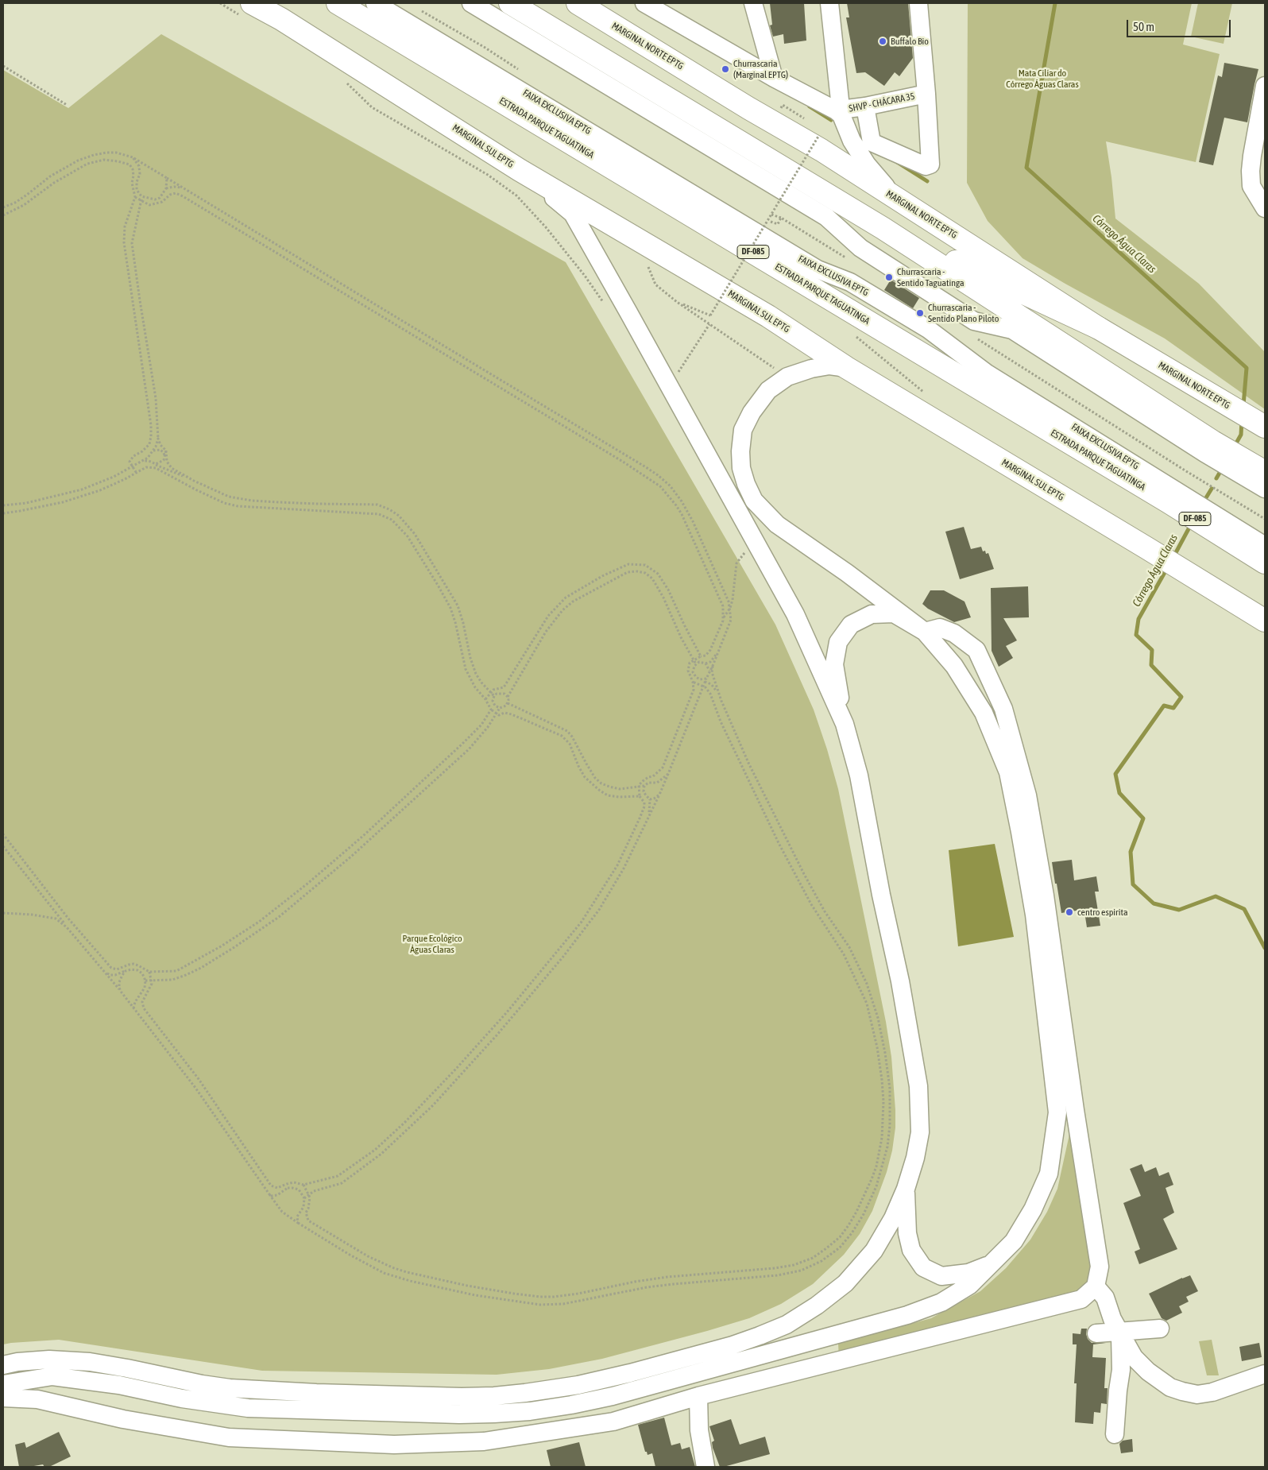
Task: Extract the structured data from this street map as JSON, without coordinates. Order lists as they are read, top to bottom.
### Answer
{
  "streets": {
    "main road": [
      "MARGINAL NORTE EPTG",
      "ESTRADA PARQUE TAGUATINGA",
      "MARGINAL SUL EPTG",
      "DF-085"
    ],
    "street": ["SHVP - CHÁCARA 35", "FAIXA EXCLUSIVA EPTG"]
  },
  "crossings": [
    ["MARGINAL NORTE EPTG", "SHVP - CHÁCARA 35"],
    ["FAIXA EXCLUSIVA EPTG", "ESTRADA PARQUE TAGUATINGA"]
  ],
  "water": ["Córrego Água Claras"],
  "parks": ["Mata Ciliar do Córrego Águas Claras", "Parque Ecológico Águas Claras"],
  "places": [
    "Buffalo Bio",
    "Churrascaria (Marginal EPTG)",
    "Churrascaria - Sentido Taguatinga",
    "Churrascaria - Sentido Plano Piloto",
    "centro espirita"
  ],
  "scale_bar": "50 m"
}
